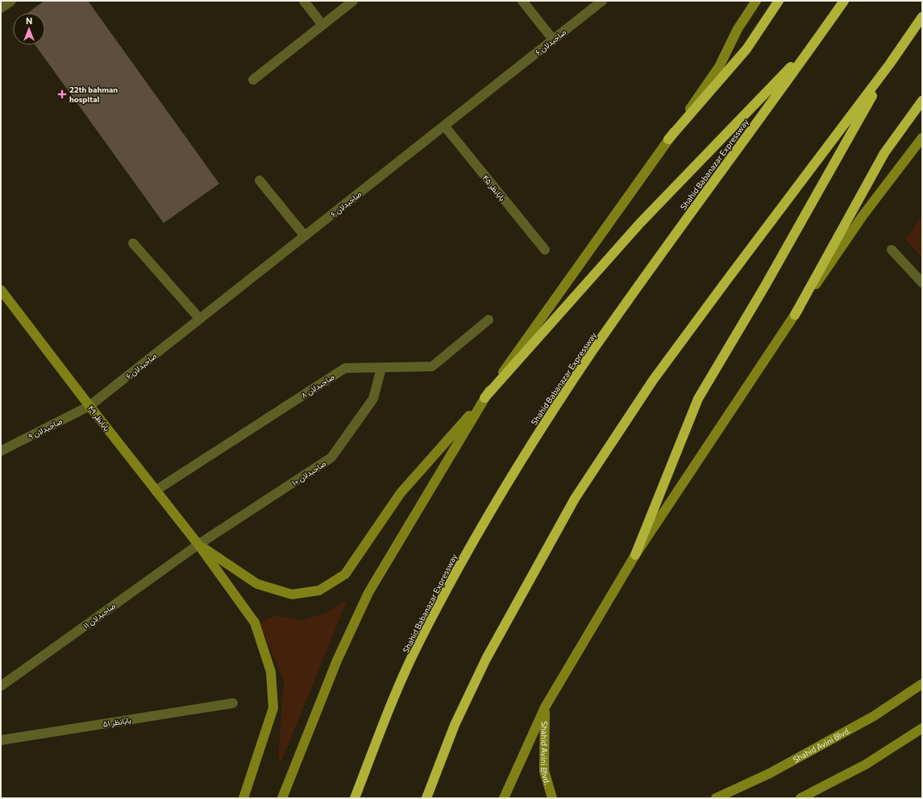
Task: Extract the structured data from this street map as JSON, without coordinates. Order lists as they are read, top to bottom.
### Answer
{
  "streets": {
    "highway": ["Shahid Babanazar Expressway"],
    "main road": ["بابانظر ۴۹", "Shahid Avini Blvd."],
    "street": [
      "صاحبدلان ۶",
      "بابانظر ۴۵",
      "صاحبدلان ۸",
      "صاحبدلان ۹",
      "صاحبدلان ۱۰",
      "صاحبدلان ۱۱",
      "بابانظر ۵۱"
    ]
  },
  "crossings": [
    ["صاحبدلان ۶", "بابانظر ۴۵"],
    ["صاحبدلان ۶", "بابانظر ۴۹"],
    ["صاحبدلان ۶", "صاحبدلان ۹"],
    ["صاحبدلان ۸", "بابانظر ۴۹"],
    ["صاحبدلان ۸", "صاحبدلان ۱۰"],
    ["بابانظر ۴۹", "صاحبدلان ۹"],
    ["بابانظر ۴۹", "صاحبدلان ۱۰"],
    ["بابانظر ۴۹", "صاحبدلان ۱۱"],
    ["صاحبدلان ۱۰", "صاحبدلان ۱۱"]
  ],
  "places": {
    "health": ["22th bahman hospital"]
  },
  "north": "top"
}
